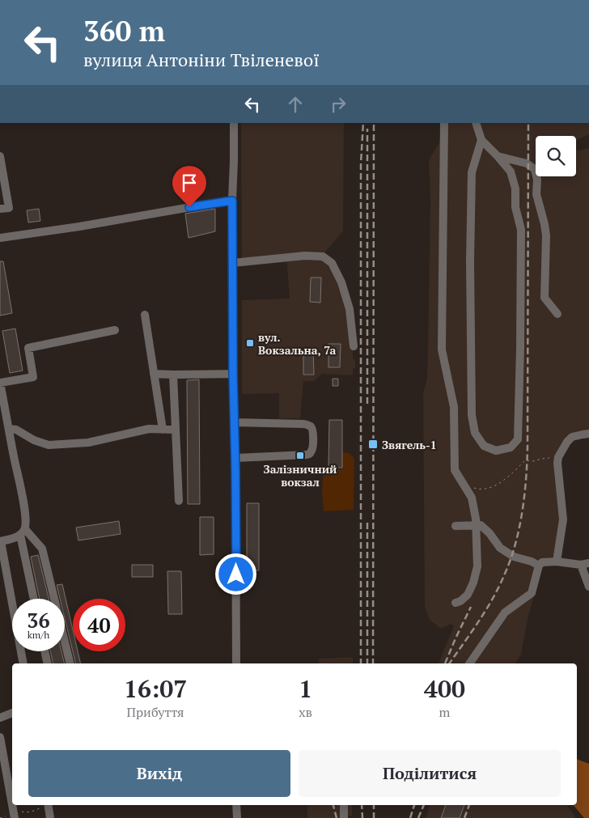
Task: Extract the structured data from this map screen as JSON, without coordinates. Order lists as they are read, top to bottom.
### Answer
{
  "places": {
    "transit": ["вул. Вокзальна, 7а", "Звягель-1", "Залізничний вокзал"]
  },
  "page": {
    "turn": ["360 m", "вулиця Антоніни Твіленевої"],
    "speed": "36 km/h",
    "limit": "40",
    "eta": [
      "16:07",
      "Прибуття",
      "1",
      "хв",
      "400",
      "m"
    ],
    "buttons": ["Вихід", "Поділитися"]
  }
}
